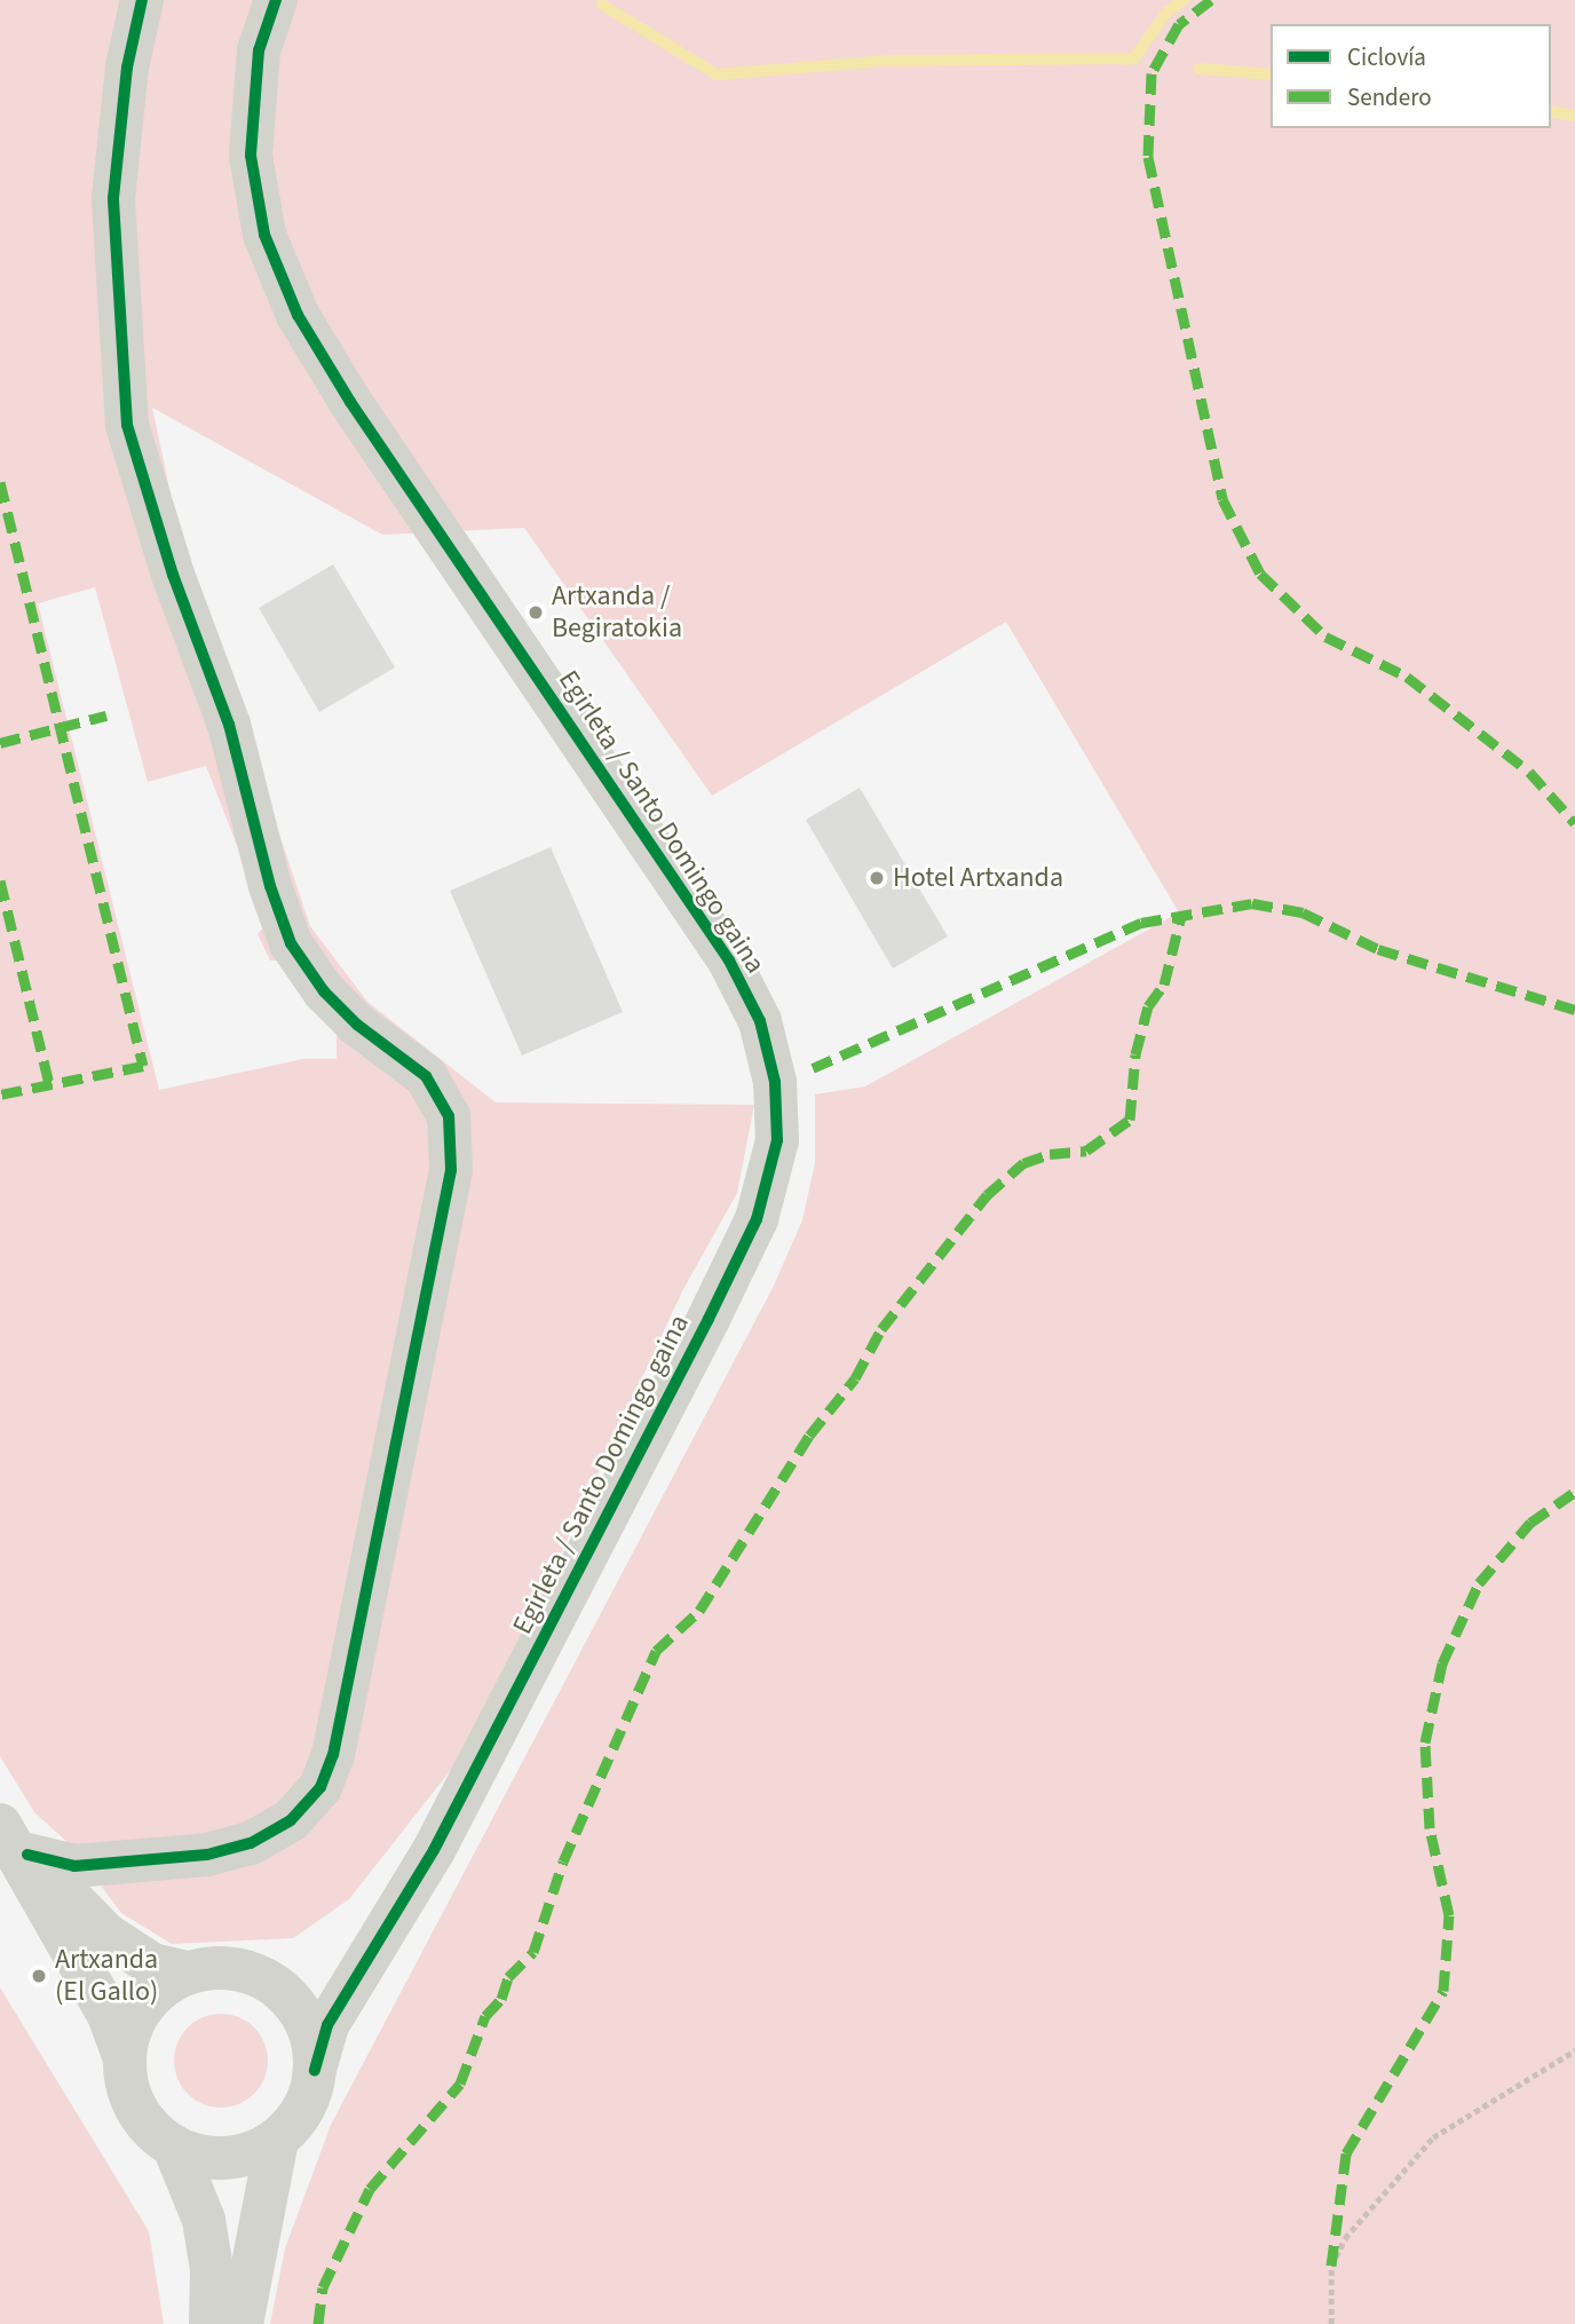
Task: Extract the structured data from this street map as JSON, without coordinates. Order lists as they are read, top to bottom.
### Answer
{
  "streets": {
    "street": ["Egirleta / Santo Domingo gaina"]
  },
  "places": ["Artxanda / Begiratokia", "Hotel Artxanda", "Artxanda (El Gallo)"],
  "legend": ["Ciclovía", "Sendero"]
}
